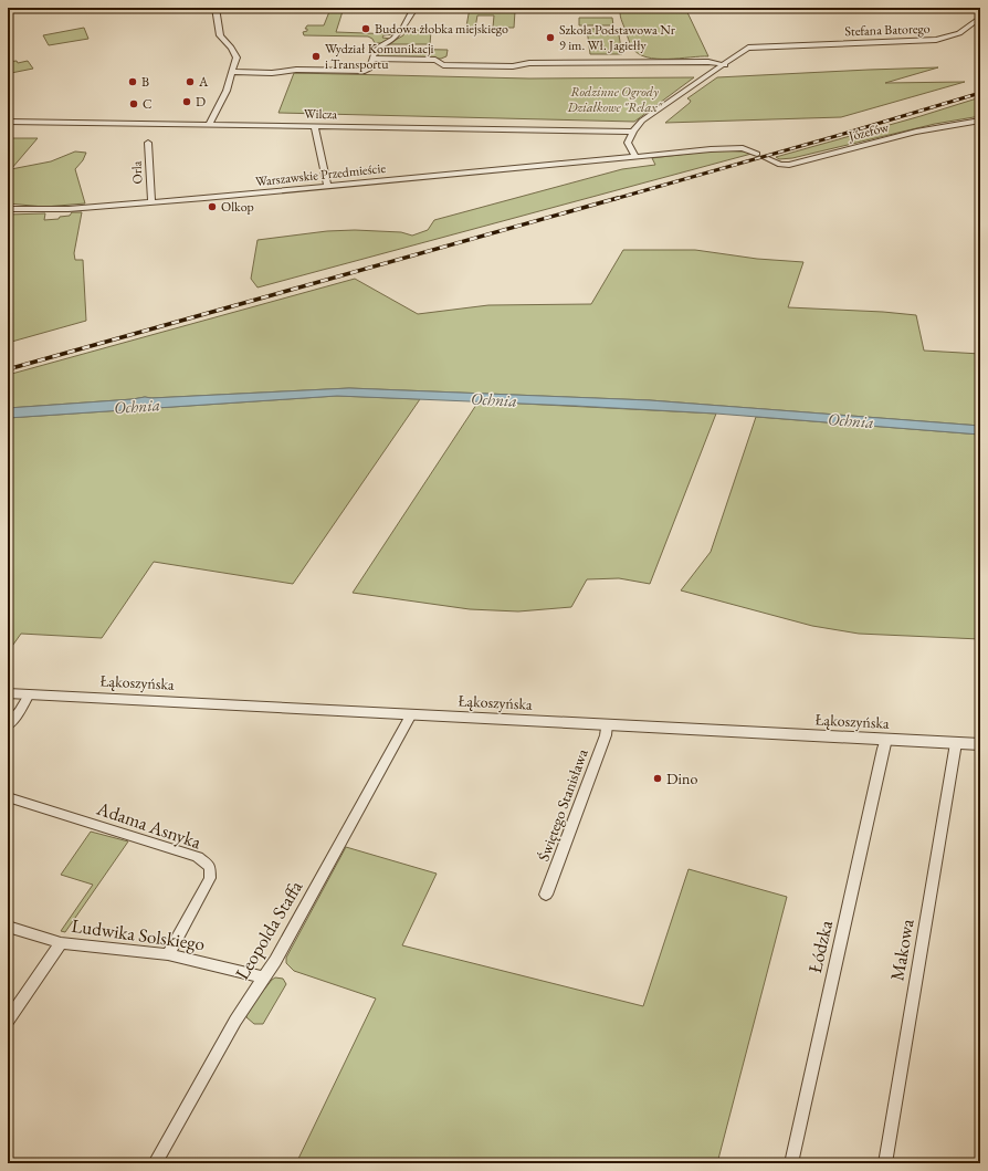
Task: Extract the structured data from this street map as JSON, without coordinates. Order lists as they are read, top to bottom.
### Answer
{
  "streets": {
    "street": [
      "Stefana Batorego",
      "Wilcza",
      "Józefów",
      "Orla",
      "Warszawskie Przedmieście",
      "Łąkoszyńska",
      "Świętego Stanisława",
      "Adama Asnyka",
      "Leopolda Staffa",
      "Ludwika Solskiego",
      "Łódzka",
      "Makowa"
    ]
  },
  "crossings": [
    ["Stefana Batorego", "Wilcza"],
    ["Orla", "Warszawskie Przedmieście"],
    ["Łąkoszyńska", "Świętego Stanisława"],
    ["Łąkoszyńska", "Leopolda Staffa"],
    ["Łąkoszyńska", "Łódzka"],
    ["Łąkoszyńska", "Makowa"],
    ["Adama Asnyka", "Ludwika Solskiego"],
    ["Leopolda Staffa", "Ludwika Solskiego"]
  ],
  "water": ["Ochnia"],
  "parks": ["Rodzinne Ogrody Działkowe \"Relax\""],
  "places": [
    "Budowa żłobka miejskiego",
    "Szkoła Podstawowa Nr 9 im. Wł. Jagiełły",
    "Wydział Komunikacji i Transportu",
    "B",
    "A",
    "D",
    "C",
    "Olkop",
    "Dino"
  ]
}
